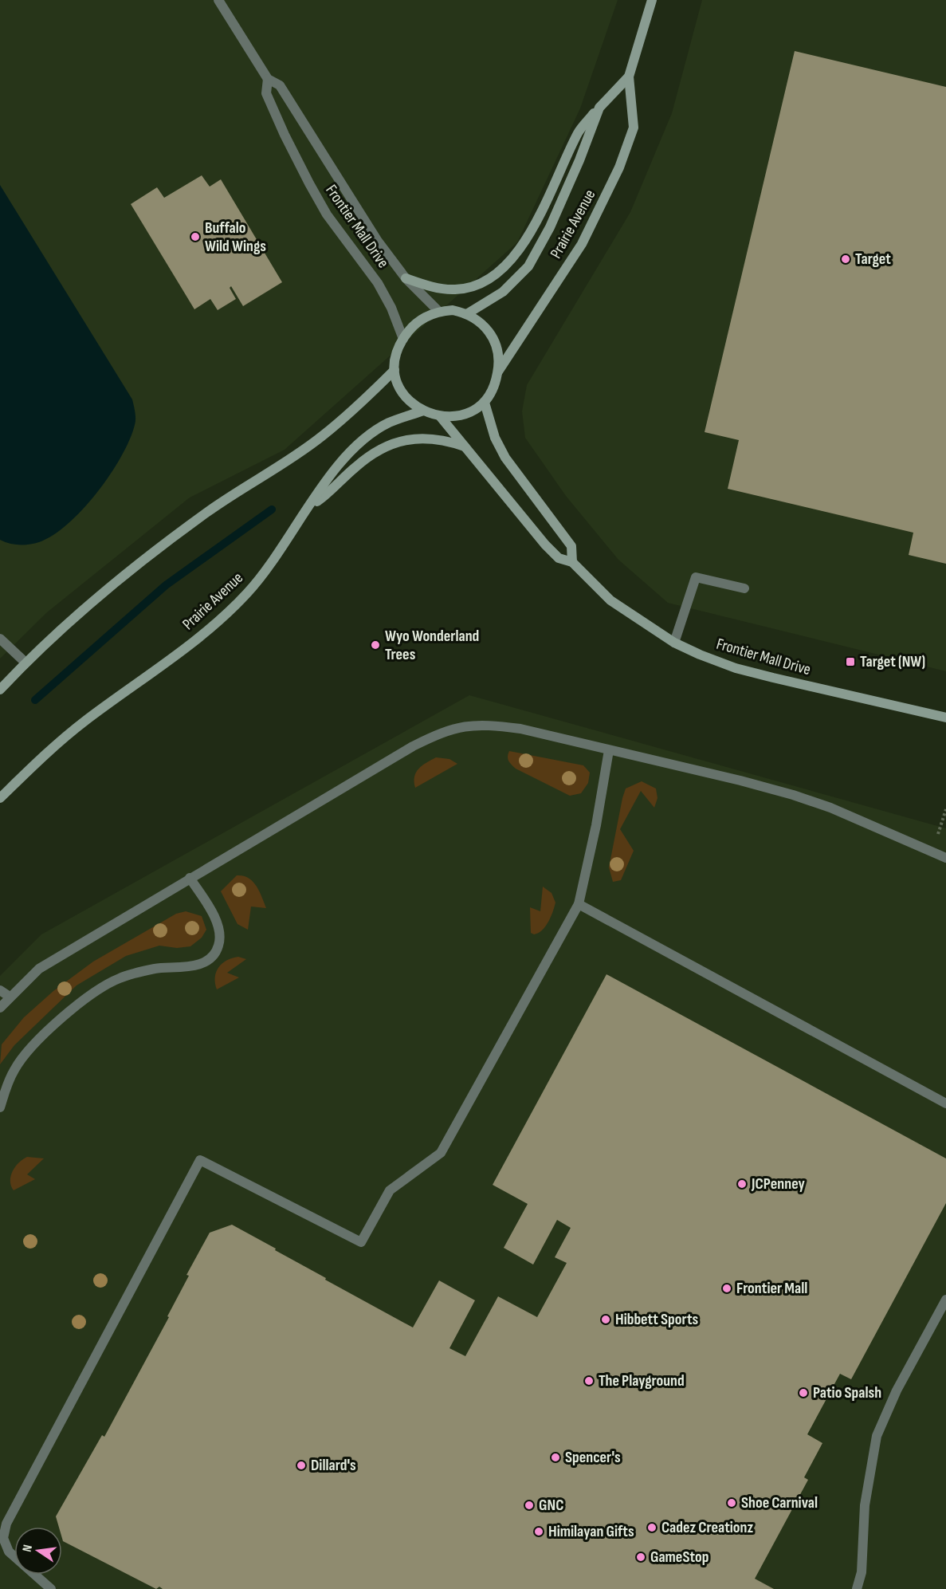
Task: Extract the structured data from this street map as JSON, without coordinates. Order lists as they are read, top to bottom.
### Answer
{
  "streets": {
    "street": ["Prairie Avenue", "Frontier Mall Drive"]
  },
  "crossings": [
    ["Prairie Avenue", "Frontier Mall Drive"]
  ],
  "places": {
    "other": [
      "Buffalo Wild Wings",
      "Target",
      "Wyo Wonderland Trees",
      "JCPenney",
      "Frontier Mall",
      "Hibbett Sports",
      "The Playground",
      "Patio Spalsh",
      "Spencer's",
      "Dillard's",
      "Shoe Carnival",
      "GNC",
      "Cadez Creationz",
      "Himilayan Gifts",
      "GameStop"
    ],
    "transit": ["Target (NW)"]
  },
  "north": "left"
}
